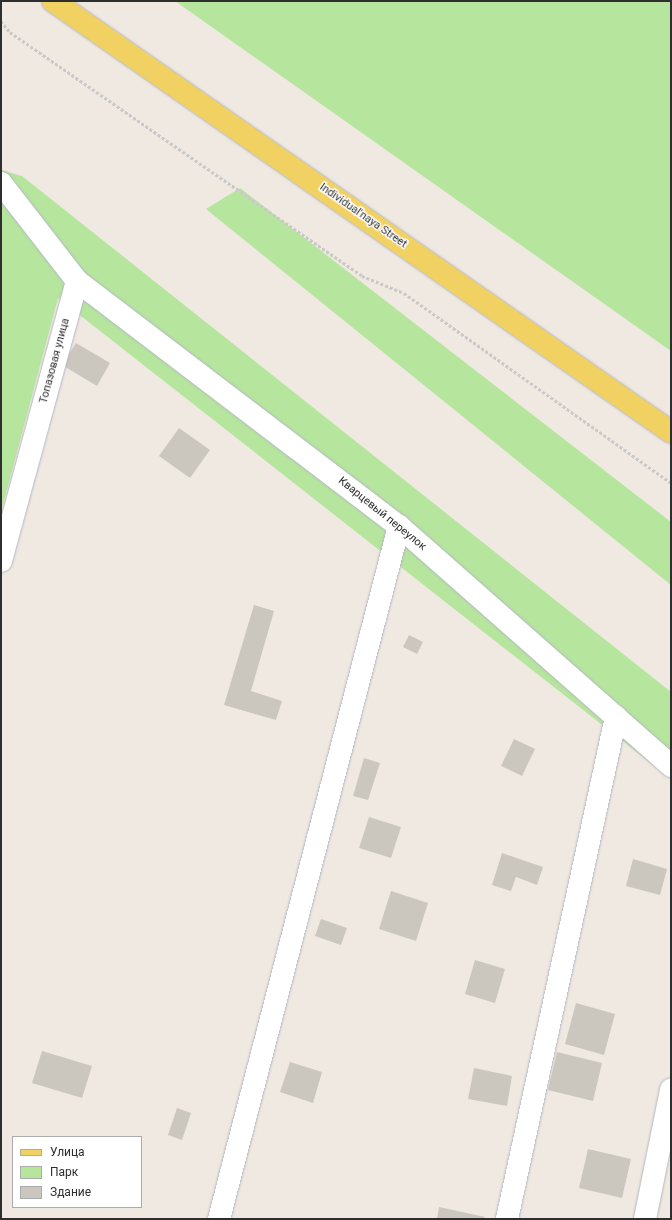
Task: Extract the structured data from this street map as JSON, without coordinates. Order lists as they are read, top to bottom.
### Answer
{
  "streets": {
    "main road": ["Individual'naya Street"],
    "street": ["Топазовая улица", "Кварцевый переулок"]
  },
  "crossings": [
    ["Топазовая улица", "Кварцевый переулок"]
  ],
  "legend": ["Улица", "Парк", "Здание"]
}
